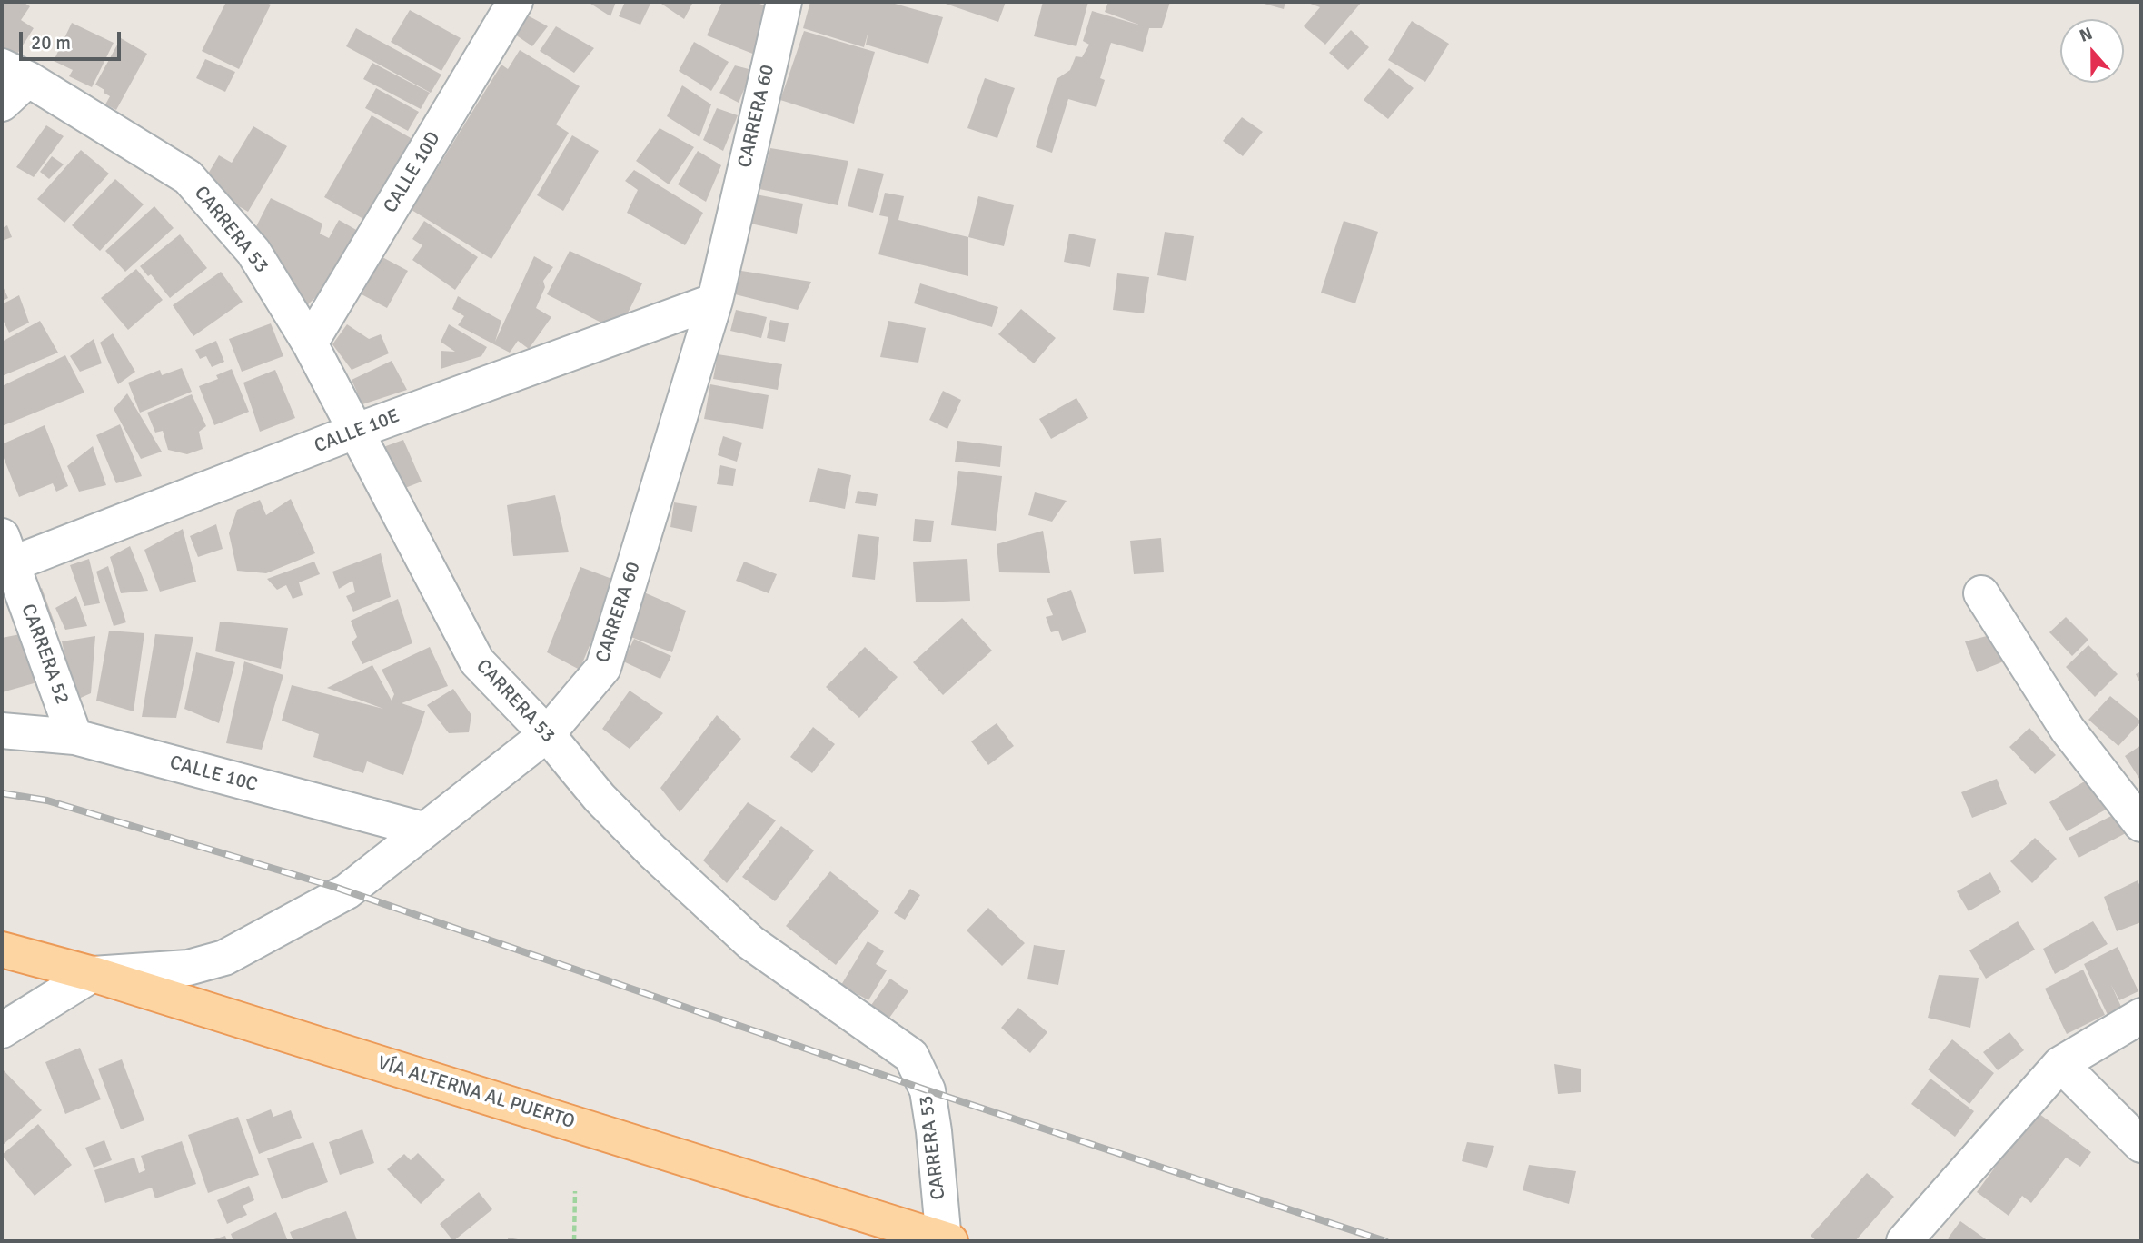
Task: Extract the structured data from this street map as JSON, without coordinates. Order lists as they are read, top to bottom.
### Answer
{
  "streets": {
    "main road": ["VÍA ALTERNA AL PUERTO"],
    "street": [
      "CARRERA 60",
      "CALLE 10D",
      "CARRERA 53",
      "CALLE 10E",
      "CARRERA 52",
      "CALLE 10C"
    ]
  },
  "crossings": [
    ["CARRERA 60", "CARRERA 53"],
    ["CARRERA 60", "CALLE 10E"],
    ["CARRERA 60", "CALLE 10C"],
    ["CARRERA 60", "VÍA ALTERNA AL PUERTO"],
    ["CALLE 10D", "CARRERA 53"],
    ["CARRERA 53", "CALLE 10E"],
    ["CARRERA 53", "VÍA ALTERNA AL PUERTO"],
    ["CALLE 10E", "CARRERA 52"],
    ["CARRERA 52", "CALLE 10C"]
  ],
  "scale_bar": "20 m",
  "north": "top"
}
